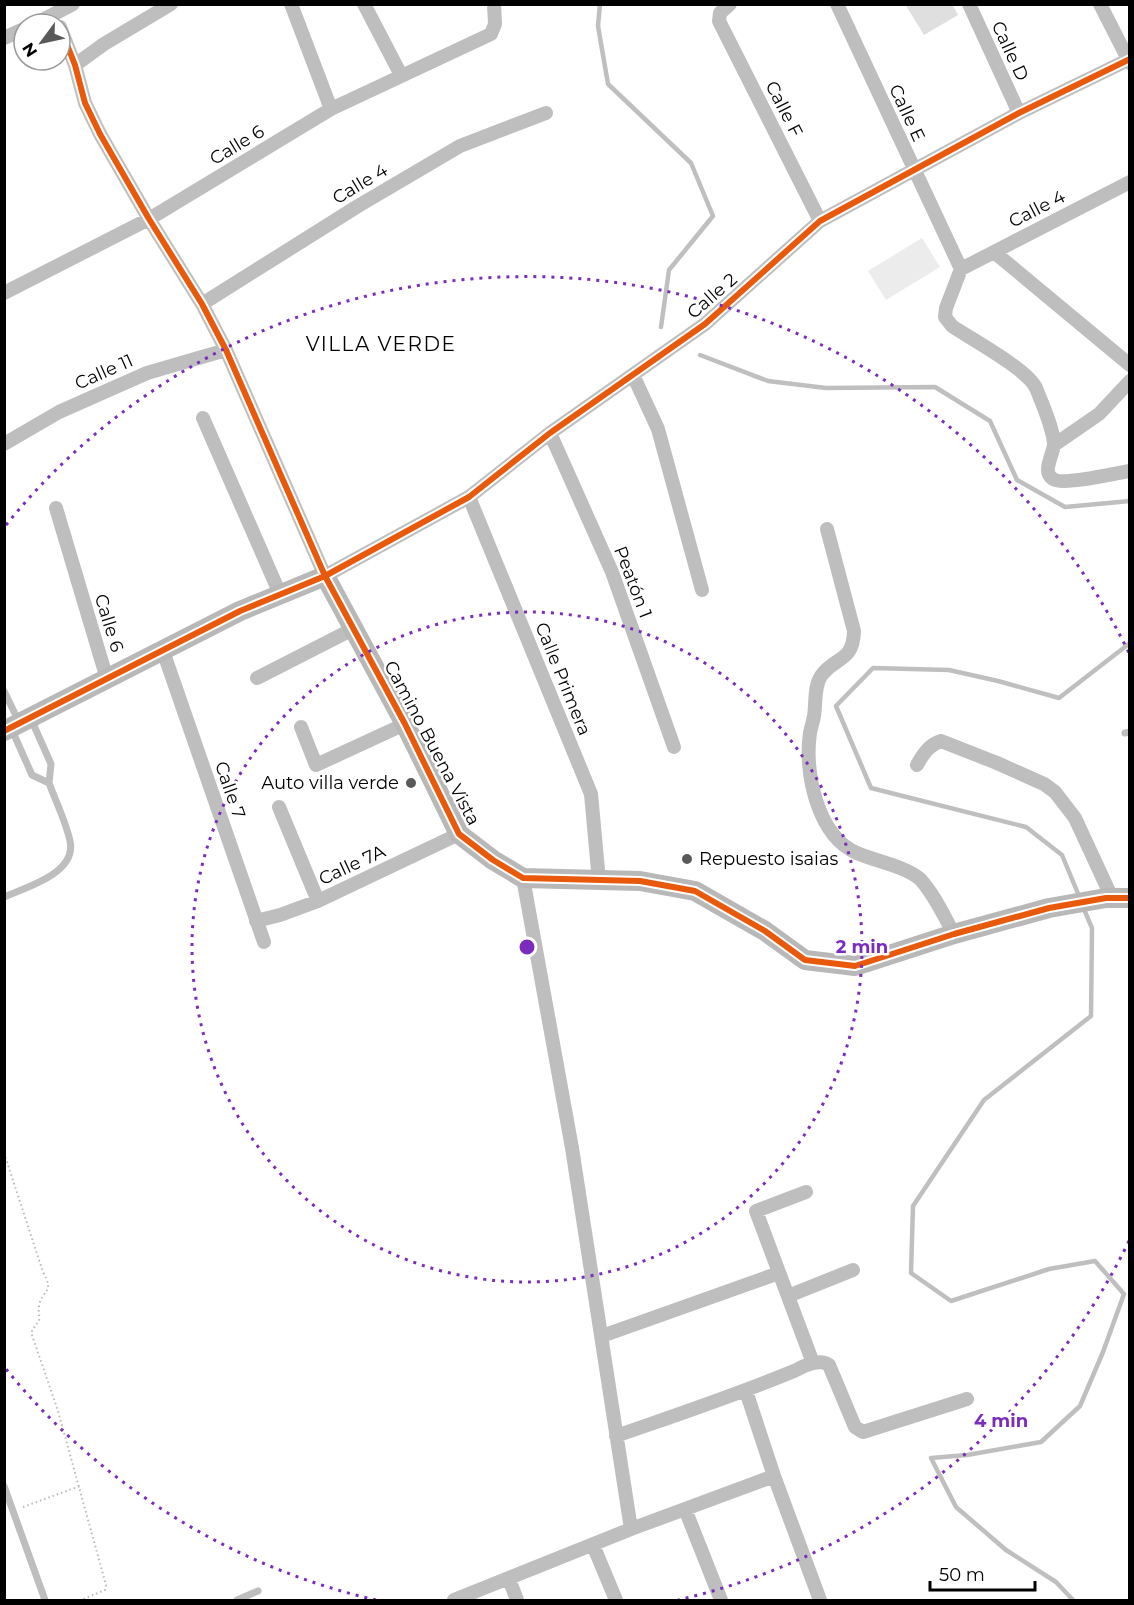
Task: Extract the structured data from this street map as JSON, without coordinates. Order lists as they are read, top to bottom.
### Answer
{
  "streets": {
    "street": [
      "Calle D",
      "Calle F",
      "Calle E",
      "Calle 6",
      "Calle 4",
      "Calle 2",
      "Calle 11",
      "Peatón 1",
      "Calle Primera",
      "Camino Buena Vista",
      "Calle 7",
      "Calle 7A"
    ]
  },
  "crossings": [
    ["Calle D", "Calle 2"],
    ["Calle F", "Calle 2"],
    ["Calle E", "Calle 4"],
    ["Calle E", "Calle 2"],
    ["Calle 2", "Peatón 1"],
    ["Calle 2", "Calle Primera"],
    ["Calle 2", "Camino Buena Vista"],
    ["Calle Primera", "Camino Buena Vista"],
    ["Camino Buena Vista", "Calle 7A"],
    ["Calle 7", "Calle 7A"]
  ],
  "districts": ["VILLA VERDE"],
  "places": ["Auto villa verde", "Repuesto isaias"],
  "scale_bar": "50 m",
  "north": "bottom left",
  "rings": ["2 min", "4 min"]
}
